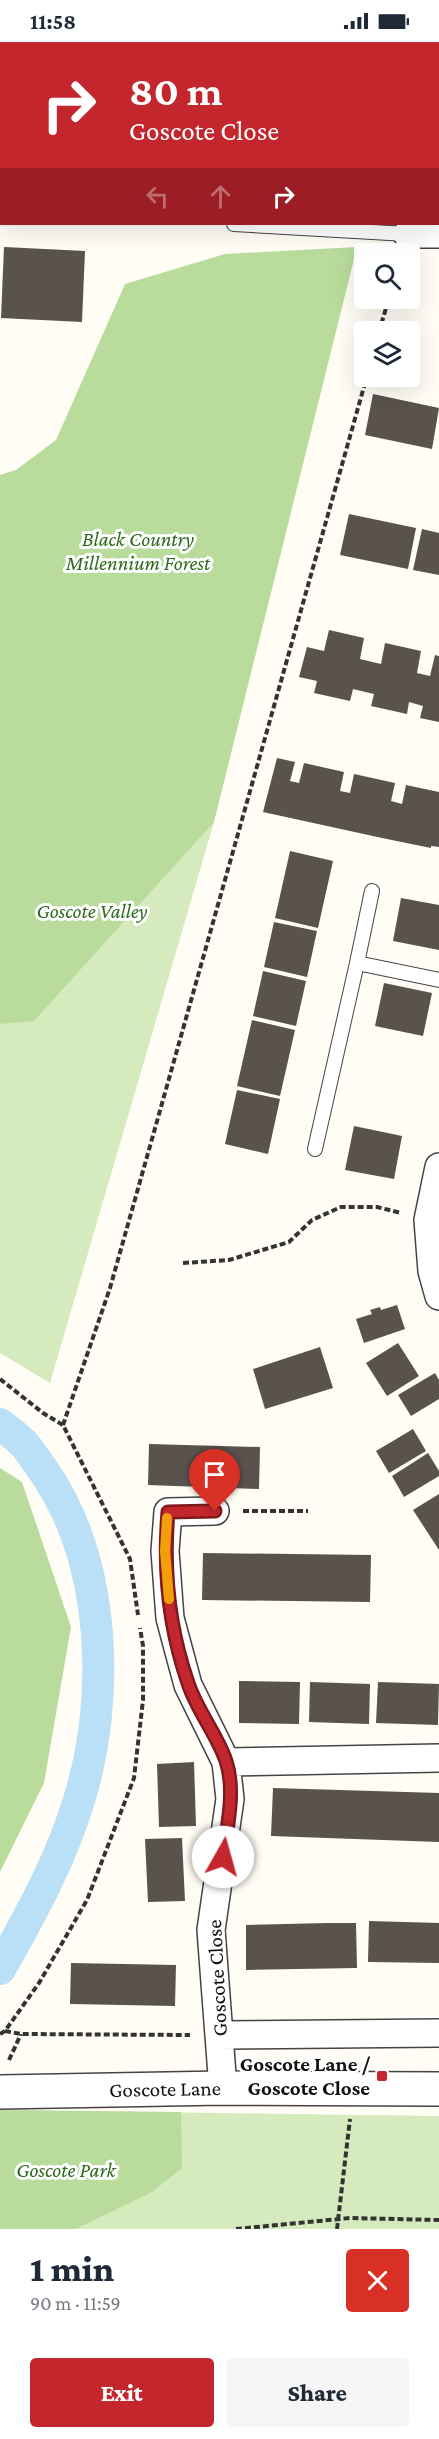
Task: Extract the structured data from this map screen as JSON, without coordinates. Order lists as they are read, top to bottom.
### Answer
{
  "streets": {
    "street": ["Goscote Close", "Goscote Lane"]
  },
  "crossings": [
    ["Goscote Close", "Goscote Lane"]
  ],
  "parks": ["Black Country Millennium Forest", "Goscote Valley", "Goscote Park"],
  "places": {
    "transit": ["Goscote Lane / Goscote Close"]
  },
  "page": {
    "status": "11:58",
    "turn": ["80 m", "Goscote Close"],
    "heading": ["1 min", "90 m · 11:59"],
    "buttons": ["Exit", "Share"]
  }
}
